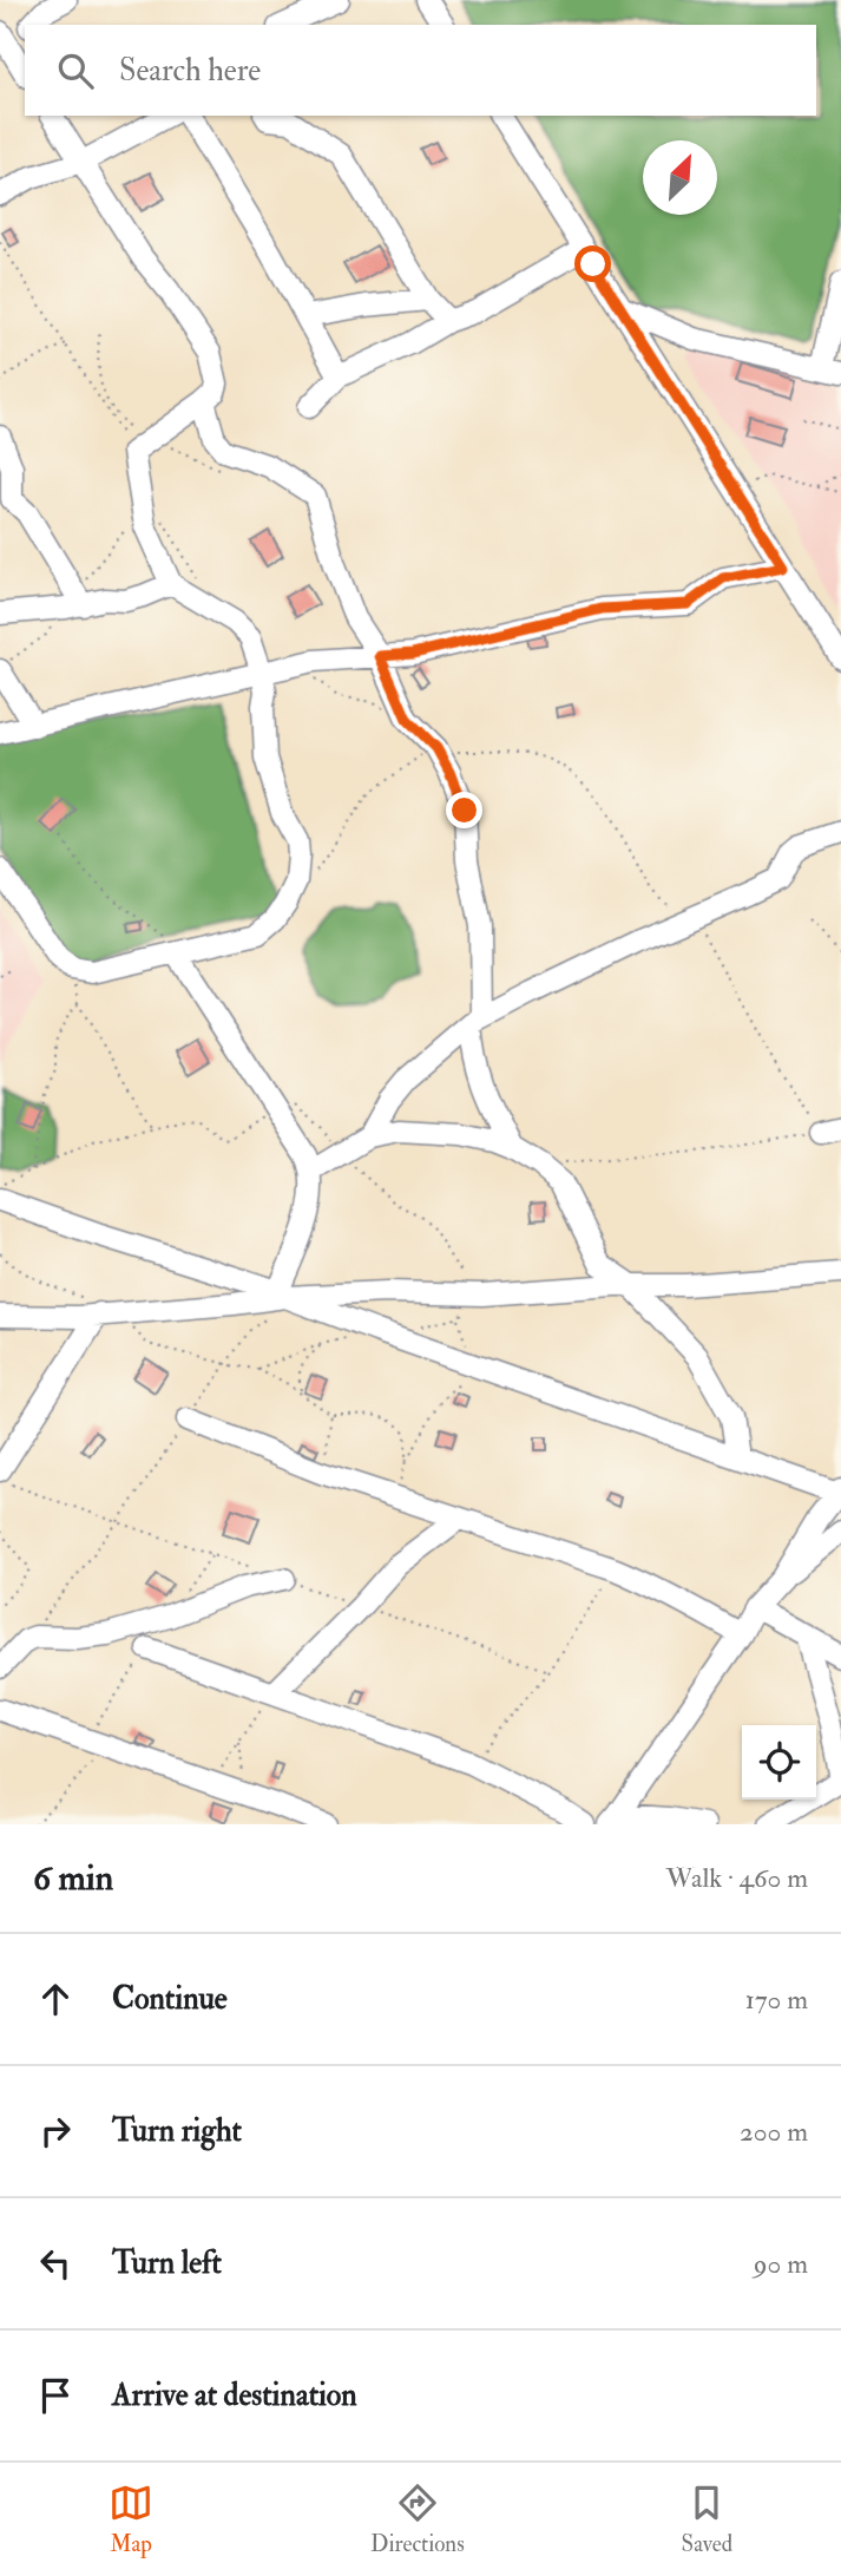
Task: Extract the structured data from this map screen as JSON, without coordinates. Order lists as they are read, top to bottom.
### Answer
{
  "north": "top right",
  "page": {
    "search": "Search here",
    "heading": ["6 min", "Walk · 460 m"],
    "list": [
      ["Continue", "170 m"],
      ["Turn right", "200 m"],
      ["Turn left", "90 m"],
      "Arrive at destination"
    ],
    "nav": ["Map", "Directions", "Saved"]
  }
}
